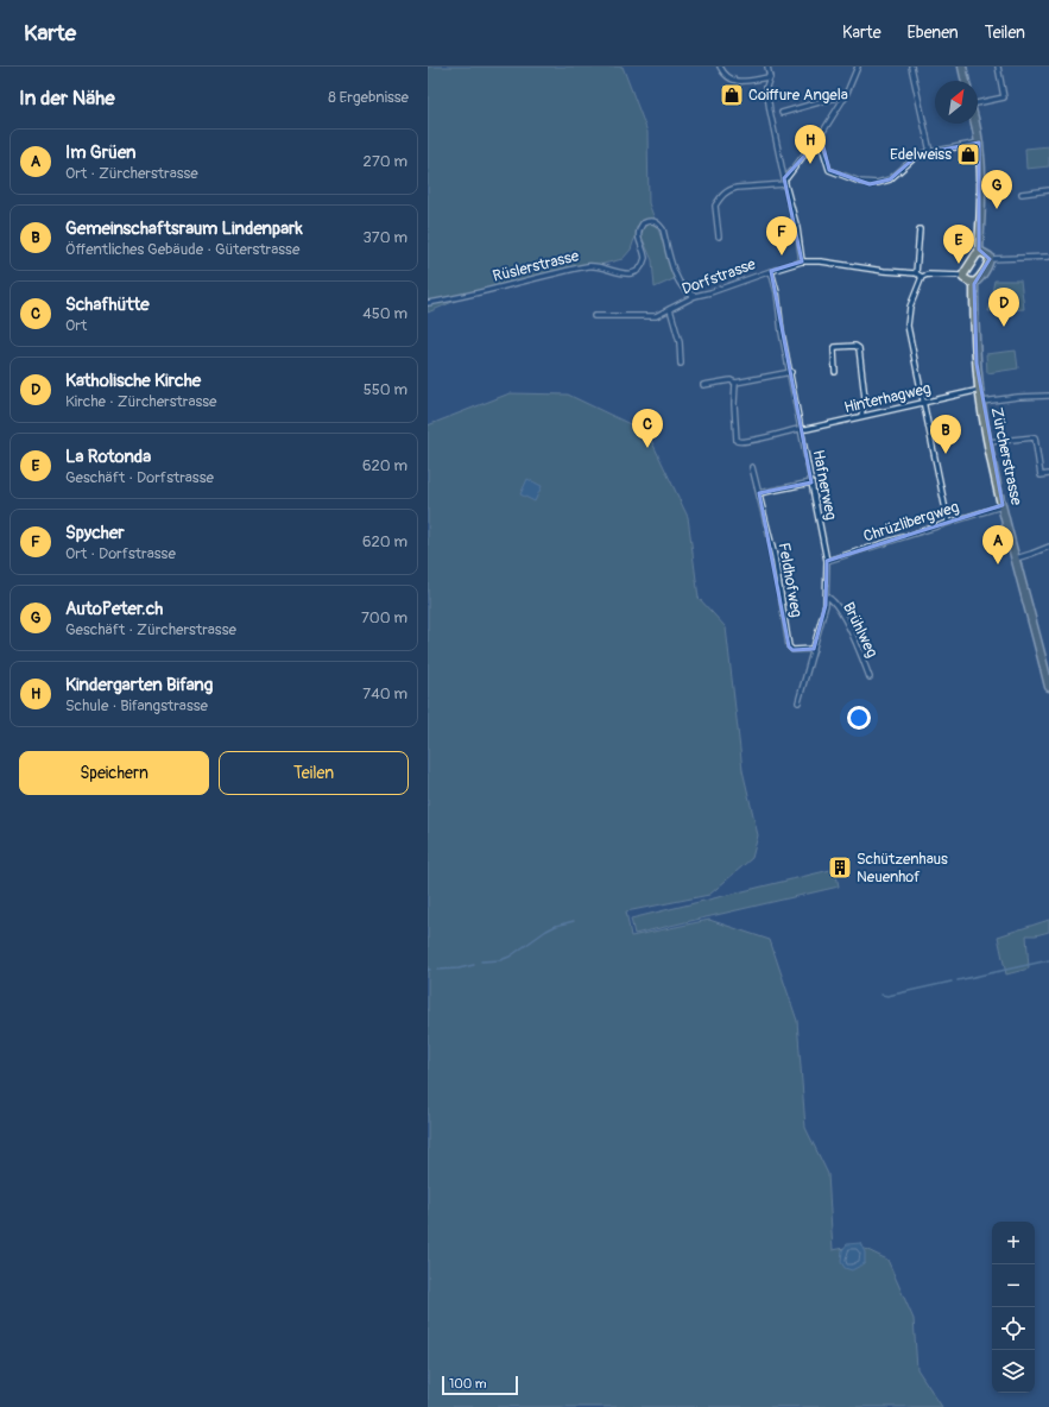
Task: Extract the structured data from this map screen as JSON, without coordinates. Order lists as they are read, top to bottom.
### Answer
{
  "streets": {
    "main road": ["Zürcherstrasse"],
    "street": [
      "Rüslerstrasse",
      "Dorfstrasse",
      "Hinterhagweg",
      "Hafnerweg",
      "Chrüzlibergweg",
      "Feldhofweg",
      "Brühlweg"
    ]
  },
  "crossings": [
    ["Rüslerstrasse", "Dorfstrasse"],
    ["Dorfstrasse", "Hafnerweg"],
    ["Hinterhagweg", "Zürcherstrasse"],
    ["Hinterhagweg", "Hafnerweg"],
    ["Zürcherstrasse", "Chrüzlibergweg"],
    ["Hafnerweg", "Chrüzlibergweg"],
    ["Hafnerweg", "Feldhofweg"],
    ["Hafnerweg", "Brühlweg"]
  ],
  "places": {
    "shop": ["Coiffure Angela", "Edelweiss"],
    "building": ["Schützenhaus Neuenhof"]
  },
  "scale_bar": "100 m",
  "north": "top right",
  "page": {
    "header": "Karte",
    "nav": ["Karte", "Ebenen", "Teilen"],
    "heading": ["In der Nähe", "8 Ergebnisse"],
    "pins": [
      "H",
      "G",
      "F",
      "E",
      "D",
      "C",
      "B",
      "A"
    ],
    "list": [
      {
        "mark": "A",
        "name": "Im Grüen",
        "note": "Ort · Zürcherstrasse",
        "value": "270 m"
      },
      {
        "mark": "B",
        "name": "Gemeinschaftsraum Lindenpark",
        "note": "Öffentliches Gebäude · Güterstrasse",
        "value": "370 m"
      },
      {
        "mark": "C",
        "name": "Schafhütte",
        "note": "Ort",
        "value": "450 m"
      },
      {
        "mark": "D",
        "name": "Katholische Kirche",
        "note": "Kirche · Zürcherstrasse",
        "value": "550 m"
      },
      {
        "mark": "E",
        "name": "La Rotonda",
        "note": "Geschäft · Dorfstrasse",
        "value": "620 m"
      },
      {
        "mark": "F",
        "name": "Spycher",
        "note": "Ort · Dorfstrasse",
        "value": "620 m"
      },
      {
        "mark": "G",
        "name": "AutoPeter.ch",
        "note": "Geschäft · Zürcherstrasse",
        "value": "700 m"
      },
      {
        "mark": "H",
        "name": "Kindergarten Bifang",
        "note": "Schule · Bifangstrasse",
        "value": "740 m"
      }
    ],
    "buttons": ["Speichern", "Teilen"],
    "map_buttons": ["+", "−"],
    "scale": "100 m"
  }
}
